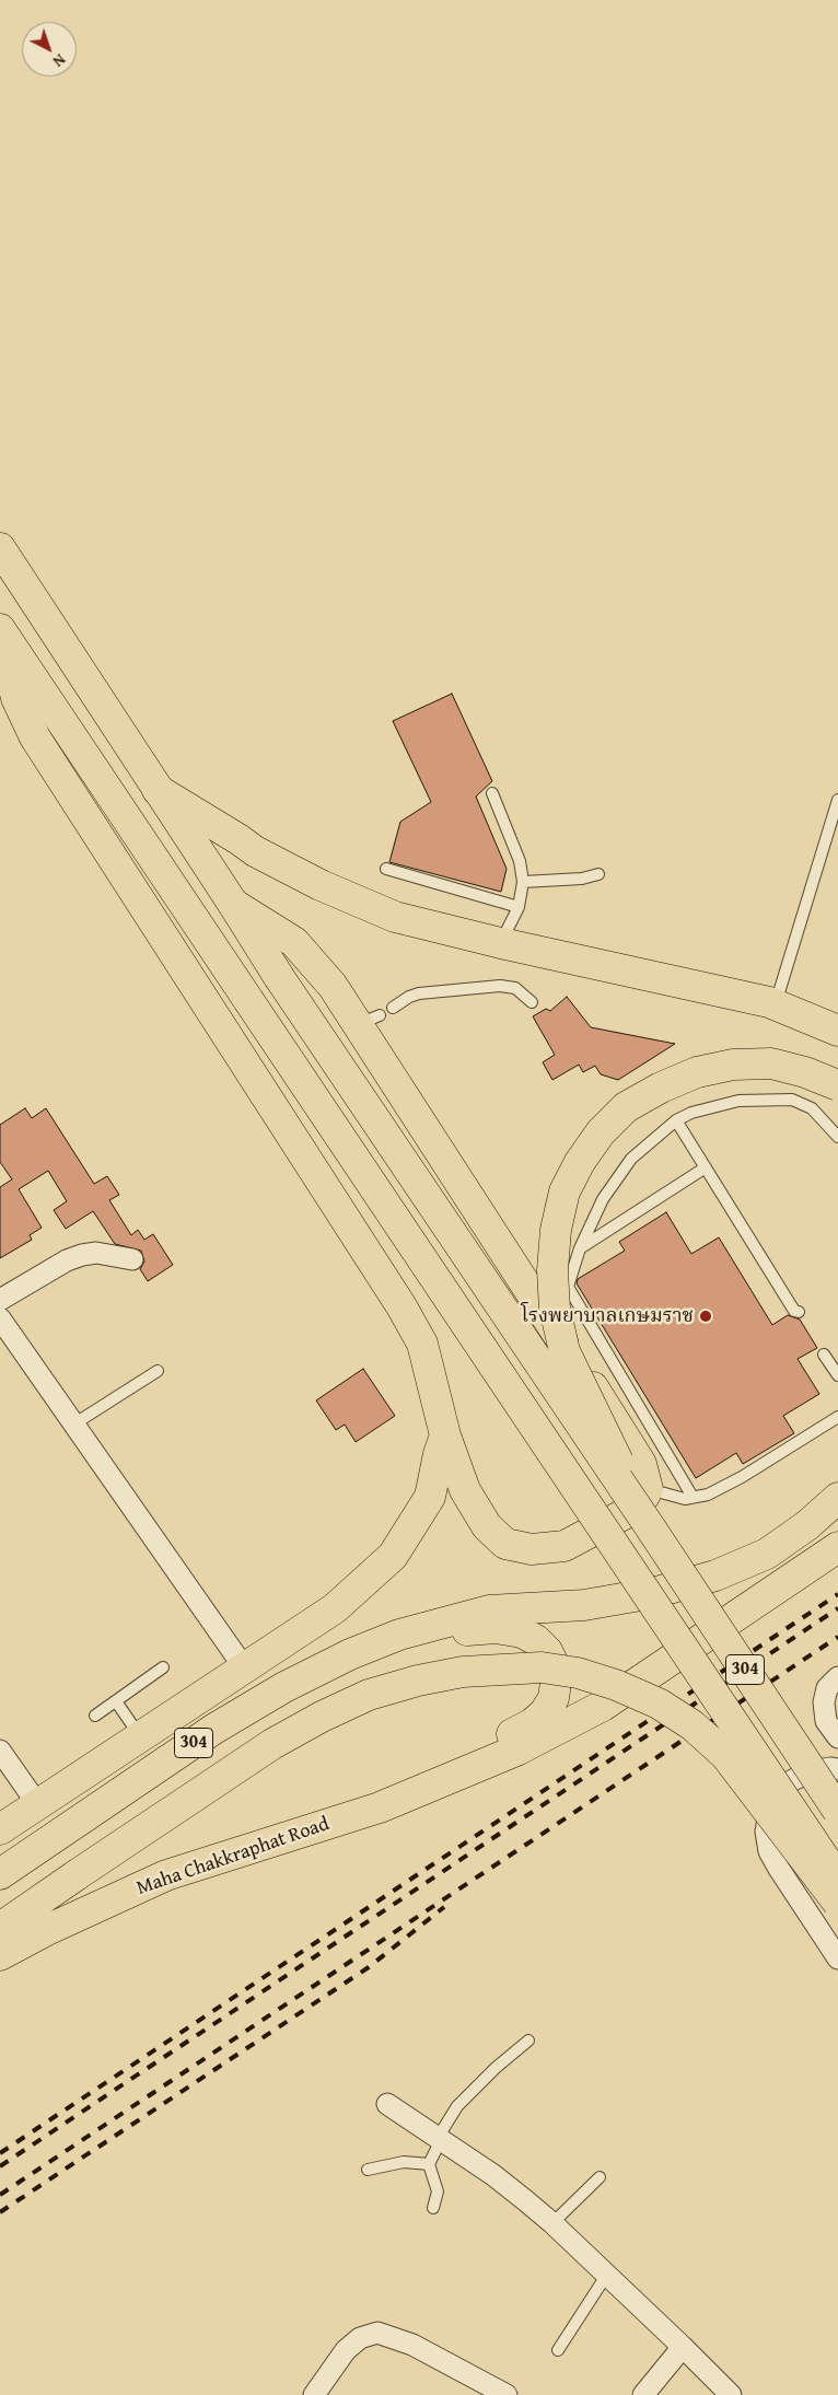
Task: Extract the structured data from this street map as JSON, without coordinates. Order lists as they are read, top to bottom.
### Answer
{
  "streets": {
    "main road": ["304", "Maha Chakkraphat Road"]
  },
  "places": ["โรงพยาบาลเกษมราช"],
  "north": "bottom right"
}
